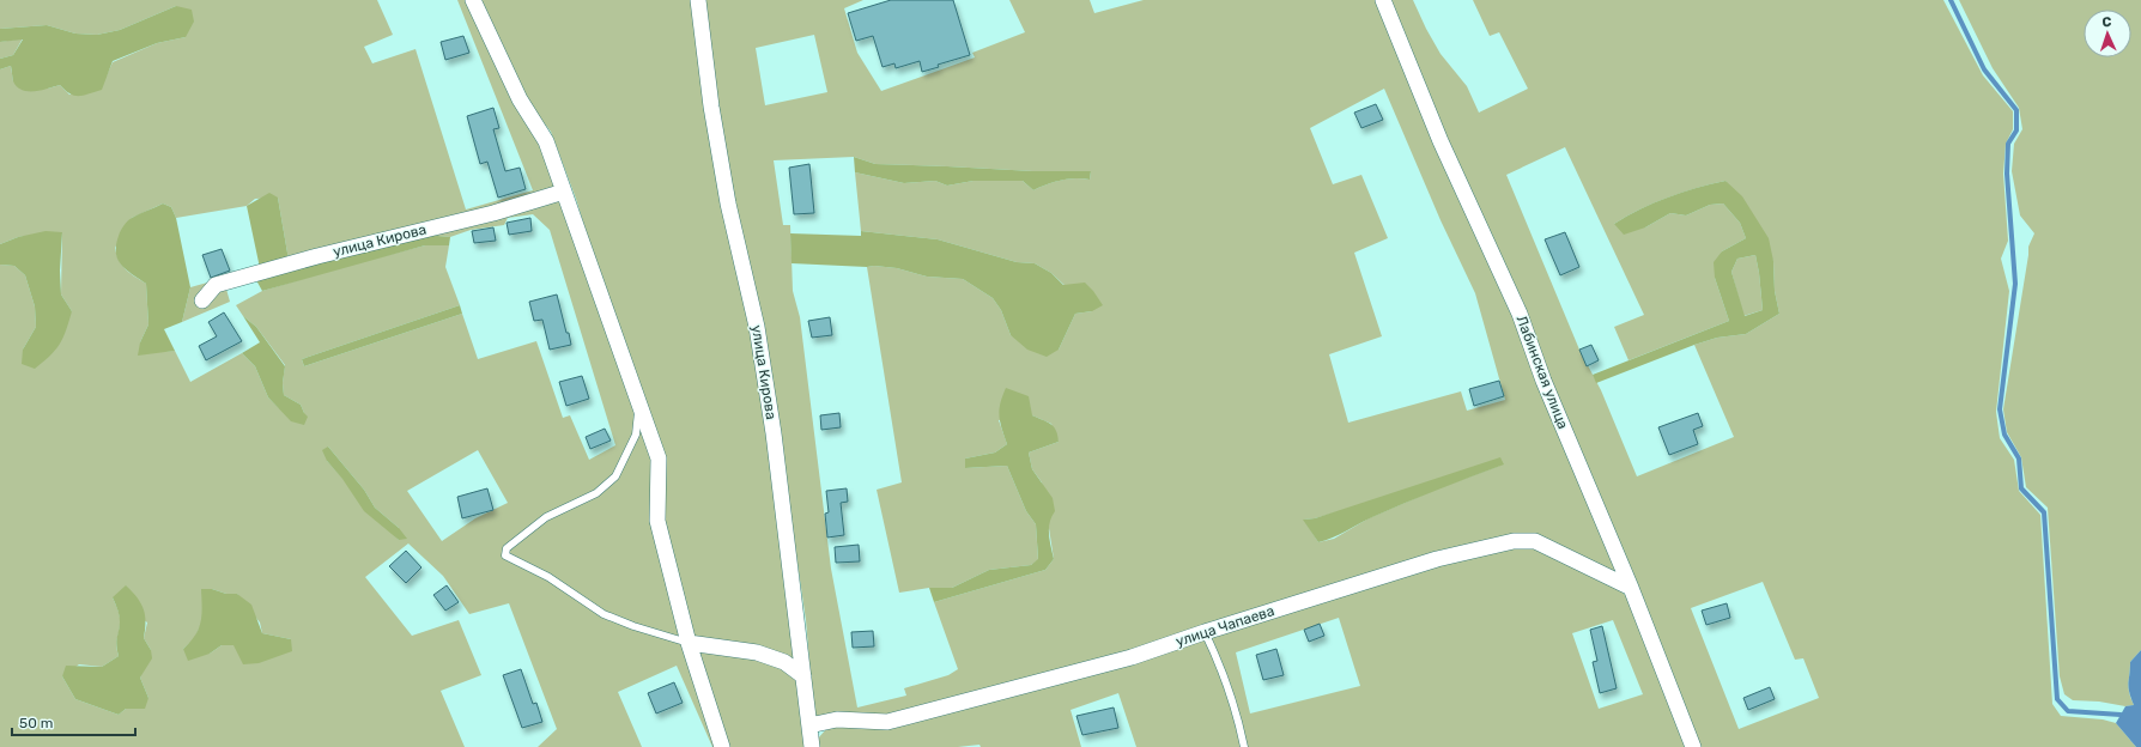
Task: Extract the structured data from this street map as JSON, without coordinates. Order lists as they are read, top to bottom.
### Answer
{
  "streets": {
    "street": ["улица Кирова", "Лабинская улица", "улица Чапаева"]
  },
  "crossings": [
    ["улица Кирова", "улица Чапаева"],
    ["Лабинская улица", "улица Чапаева"]
  ],
  "scale_bar": "50 m",
  "north": "top"
}
